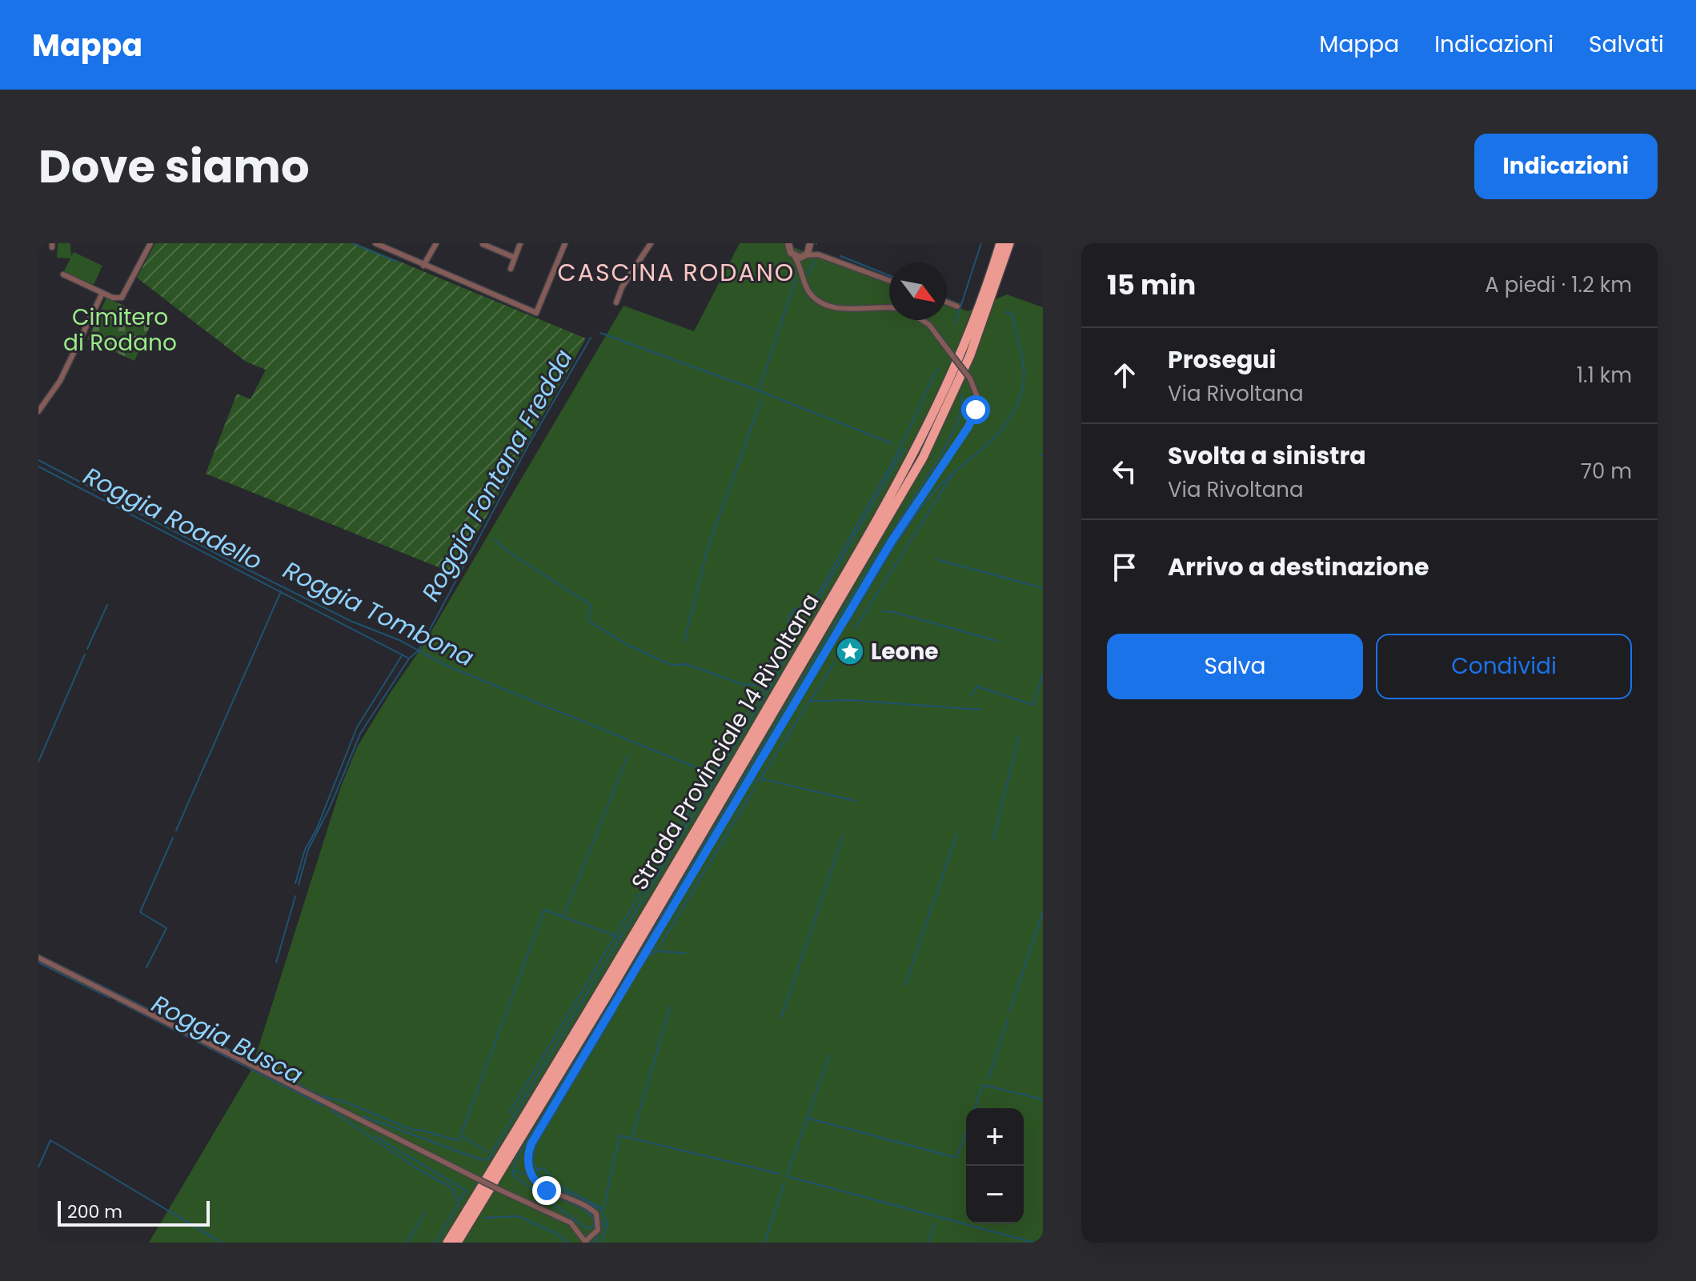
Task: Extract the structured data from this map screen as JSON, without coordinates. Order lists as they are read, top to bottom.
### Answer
{
  "streets": {
    "highway": ["Strada Provinciale 14 Rivoltana"]
  },
  "districts": ["CASCINA RODANO"],
  "water": [
    "Roggia Fontana Fredda",
    "Roggia Roadello",
    "Roggia Tombona",
    "Roggia Busca"
  ],
  "parks": ["Cimitero di Rodano"],
  "places": {
    "place": ["Leone"]
  },
  "scale_bar": "200 m",
  "north": "bottom right",
  "page": {
    "header": "Mappa",
    "nav": ["Mappa", "Indicazioni", "Salvati"],
    "title": "Dove siamo",
    "buttons": [
      "Indicazioni",
      ["Salva", "Condividi"]
    ],
    "heading": ["15 min", "A piedi · 1.2 km"],
    "list": [
      ["Prosegui", "Via Rivoltana", "1.1 km"],
      ["Svolta a sinistra", "Via Rivoltana", "70 m"],
      "Arrivo a destinazione"
    ],
    "map_buttons": ["+", "−"],
    "scale": "200 m"
  }
}
